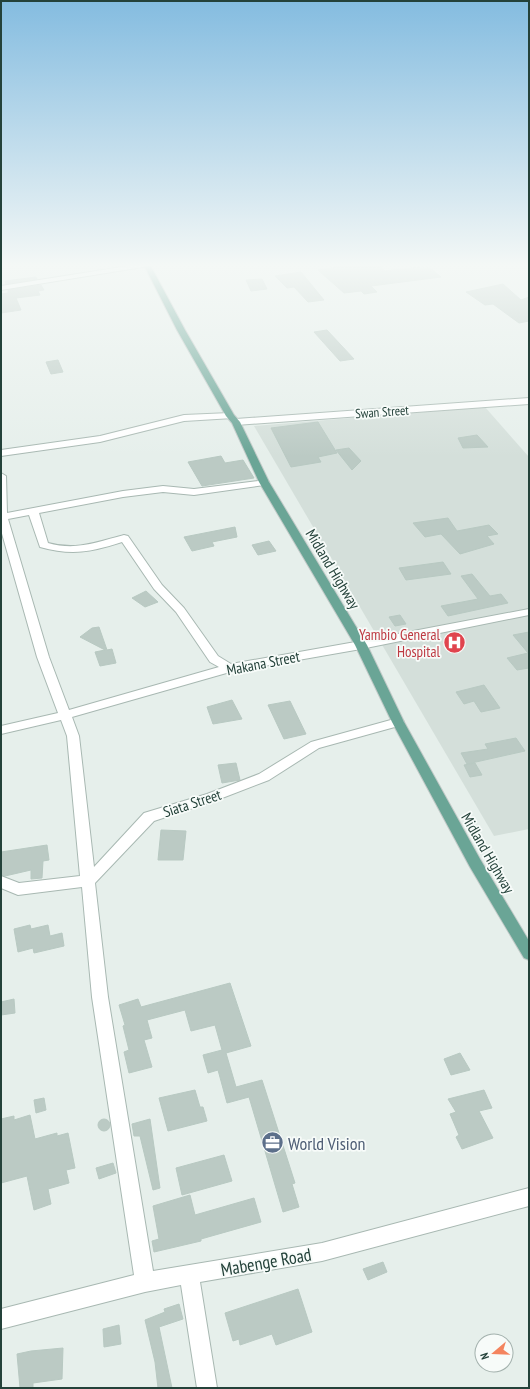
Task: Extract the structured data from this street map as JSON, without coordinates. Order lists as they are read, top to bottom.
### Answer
{
  "streets": {
    "main road": ["Midland Highway"],
    "street": [
      "Swan Street",
      "Makana Street",
      "Siata Street",
      "Mabenge Road"
    ]
  },
  "crossings": [
    ["Swan Street", "Midland Highway"],
    ["Midland Highway", "Makana Street"],
    ["Midland Highway", "Siata Street"]
  ],
  "places": {
    "hospital": ["Yambio General Hospital"],
    "office": ["World Vision"]
  },
  "north": "left"
}
